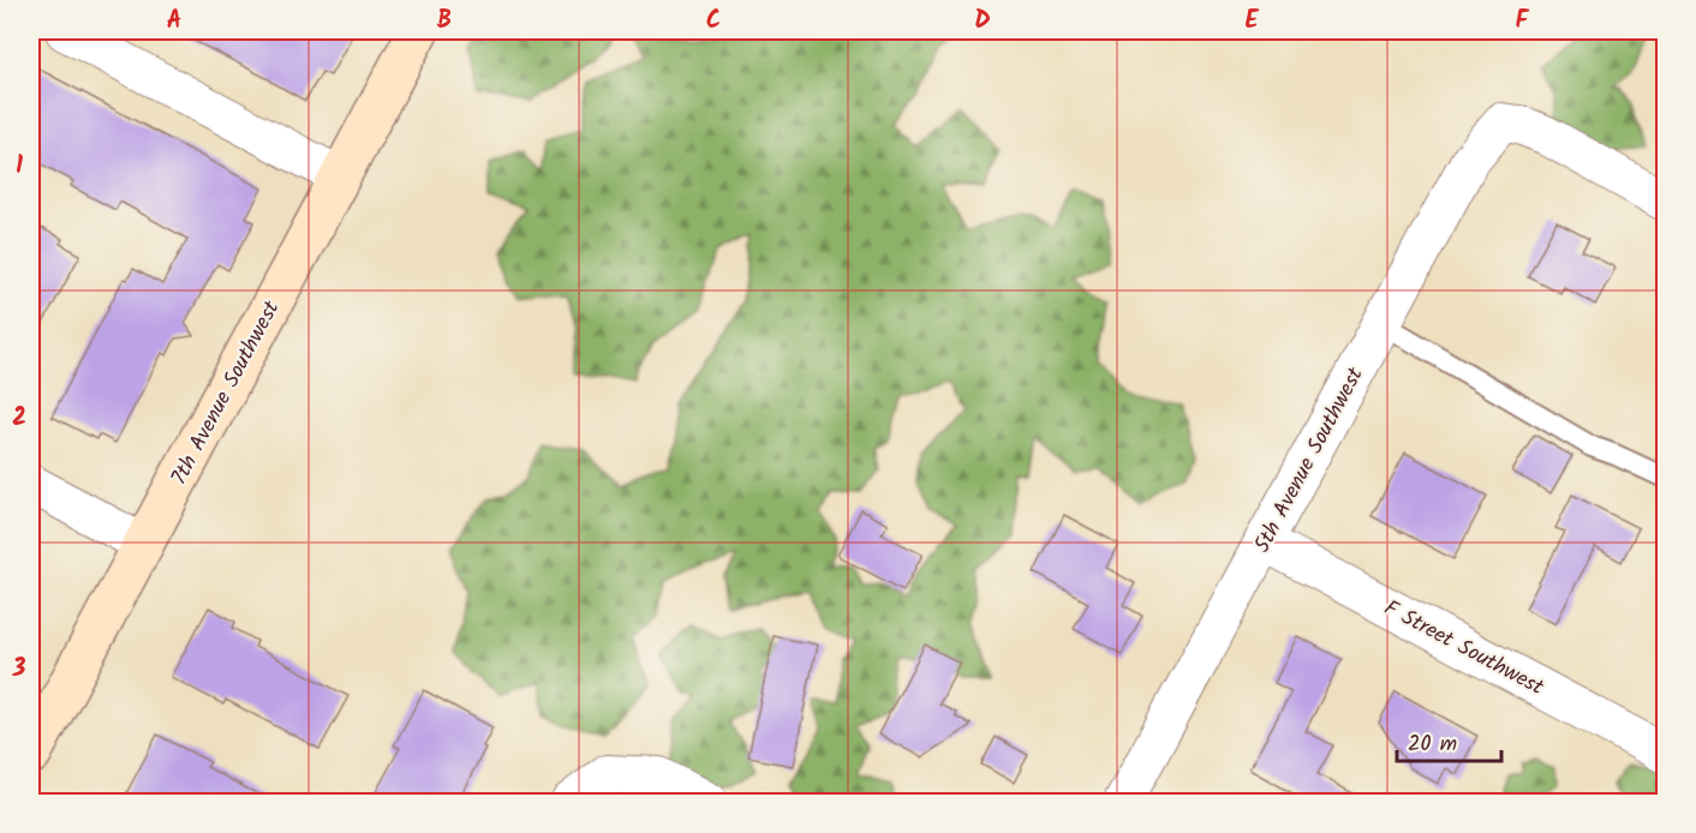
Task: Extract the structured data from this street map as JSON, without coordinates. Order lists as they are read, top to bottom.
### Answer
{
  "streets": {
    "street": ["7th Avenue Southwest", "5th Avenue Southwest", "F Street Southwest"]
  },
  "crossings": [
    ["5th Avenue Southwest", "F Street Southwest"]
  ],
  "scale_bar": "20 m",
  "grid": {
    "columns": [
      "A",
      "B",
      "C",
      "D",
      "E",
      "F"
    ],
    "rows": ["1", "2", "3"]
  }
}
